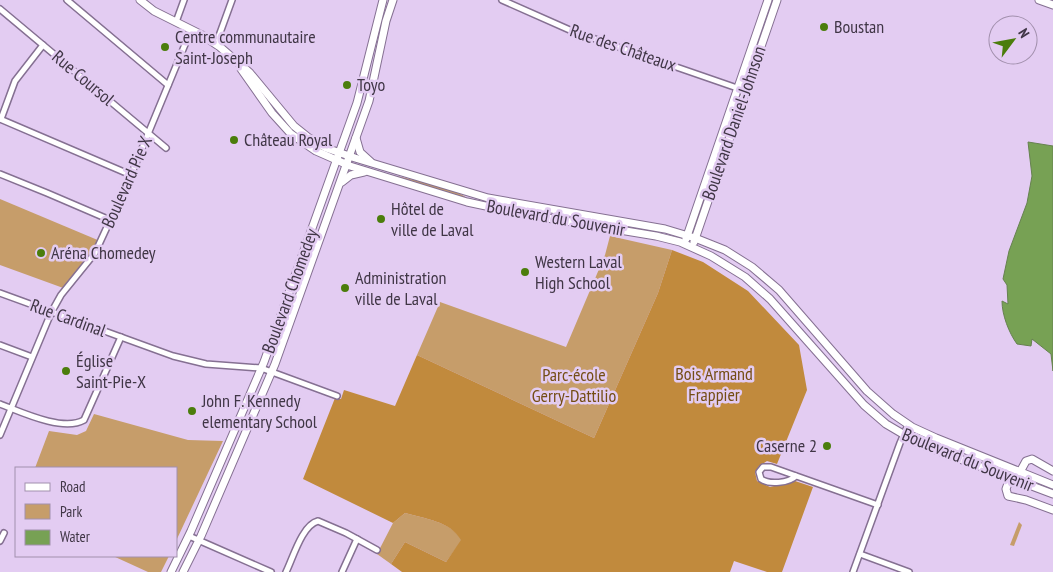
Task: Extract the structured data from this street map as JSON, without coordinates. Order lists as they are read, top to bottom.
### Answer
{
  "streets": {
    "street": [
      "Rue des Châteaux",
      "Rue Coursol",
      "Boulevard Daniel-Johnson",
      "Boulevard Pie X",
      "Boulevard du Souvenir",
      "Boulevard Chomedey",
      "Rue Cardinal"
    ]
  },
  "crossings": [
    ["Rue des Châteaux", "Boulevard Daniel-Johnson"],
    ["Rue Coursol", "Boulevard Pie X"],
    ["Boulevard Daniel-Johnson", "Boulevard du Souvenir"],
    ["Boulevard Pie X", "Rue Cardinal"],
    ["Boulevard du Souvenir", "Boulevard Chomedey"],
    ["Boulevard Chomedey", "Rue Cardinal"]
  ],
  "parks": ["Bois Armand Frappier", "Parc-école Gerry-Dattilio"],
  "places": [
    "Boustan",
    "Centre communautaire Saint-Joseph",
    "Toyo",
    "Château Royal",
    "Hôtel de ville de Laval",
    "Aréna Chomedey",
    "Western Laval High School",
    "Administration ville de Laval",
    "Église Saint-Pie-X",
    "John F. Kennedy elementary School",
    "Caserne 2"
  ],
  "legend": ["Road", "Park", "Water"],
  "north": "top right"
}
